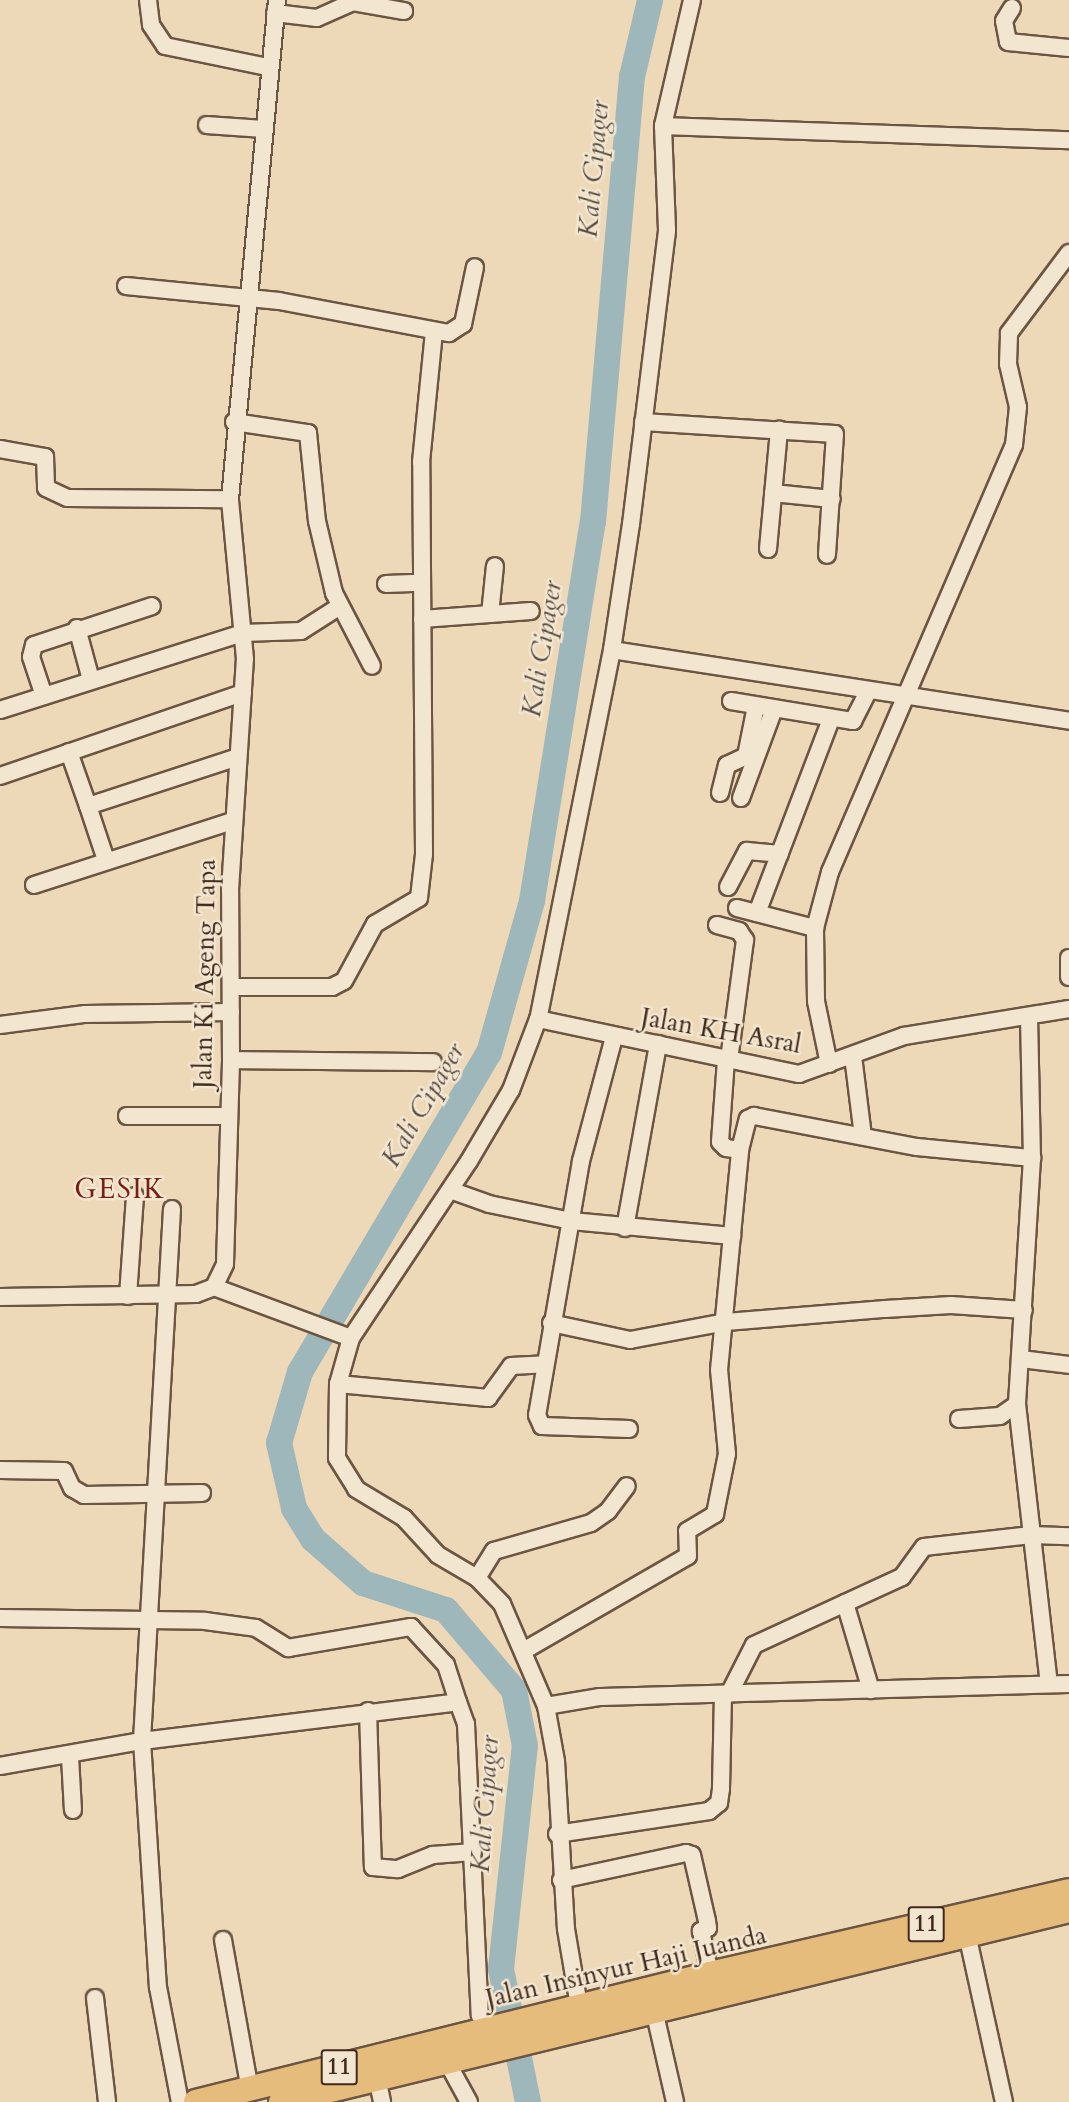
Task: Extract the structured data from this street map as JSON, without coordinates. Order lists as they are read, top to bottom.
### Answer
{
  "streets": {
    "highway": ["11", "Jalan Insinyur Haji Juanda"],
    "street": ["Jalan Ki Ageng Tapa", "Jalan KH Asral"]
  },
  "districts": ["GESIK"],
  "water": ["Kali Cipager"]
}
